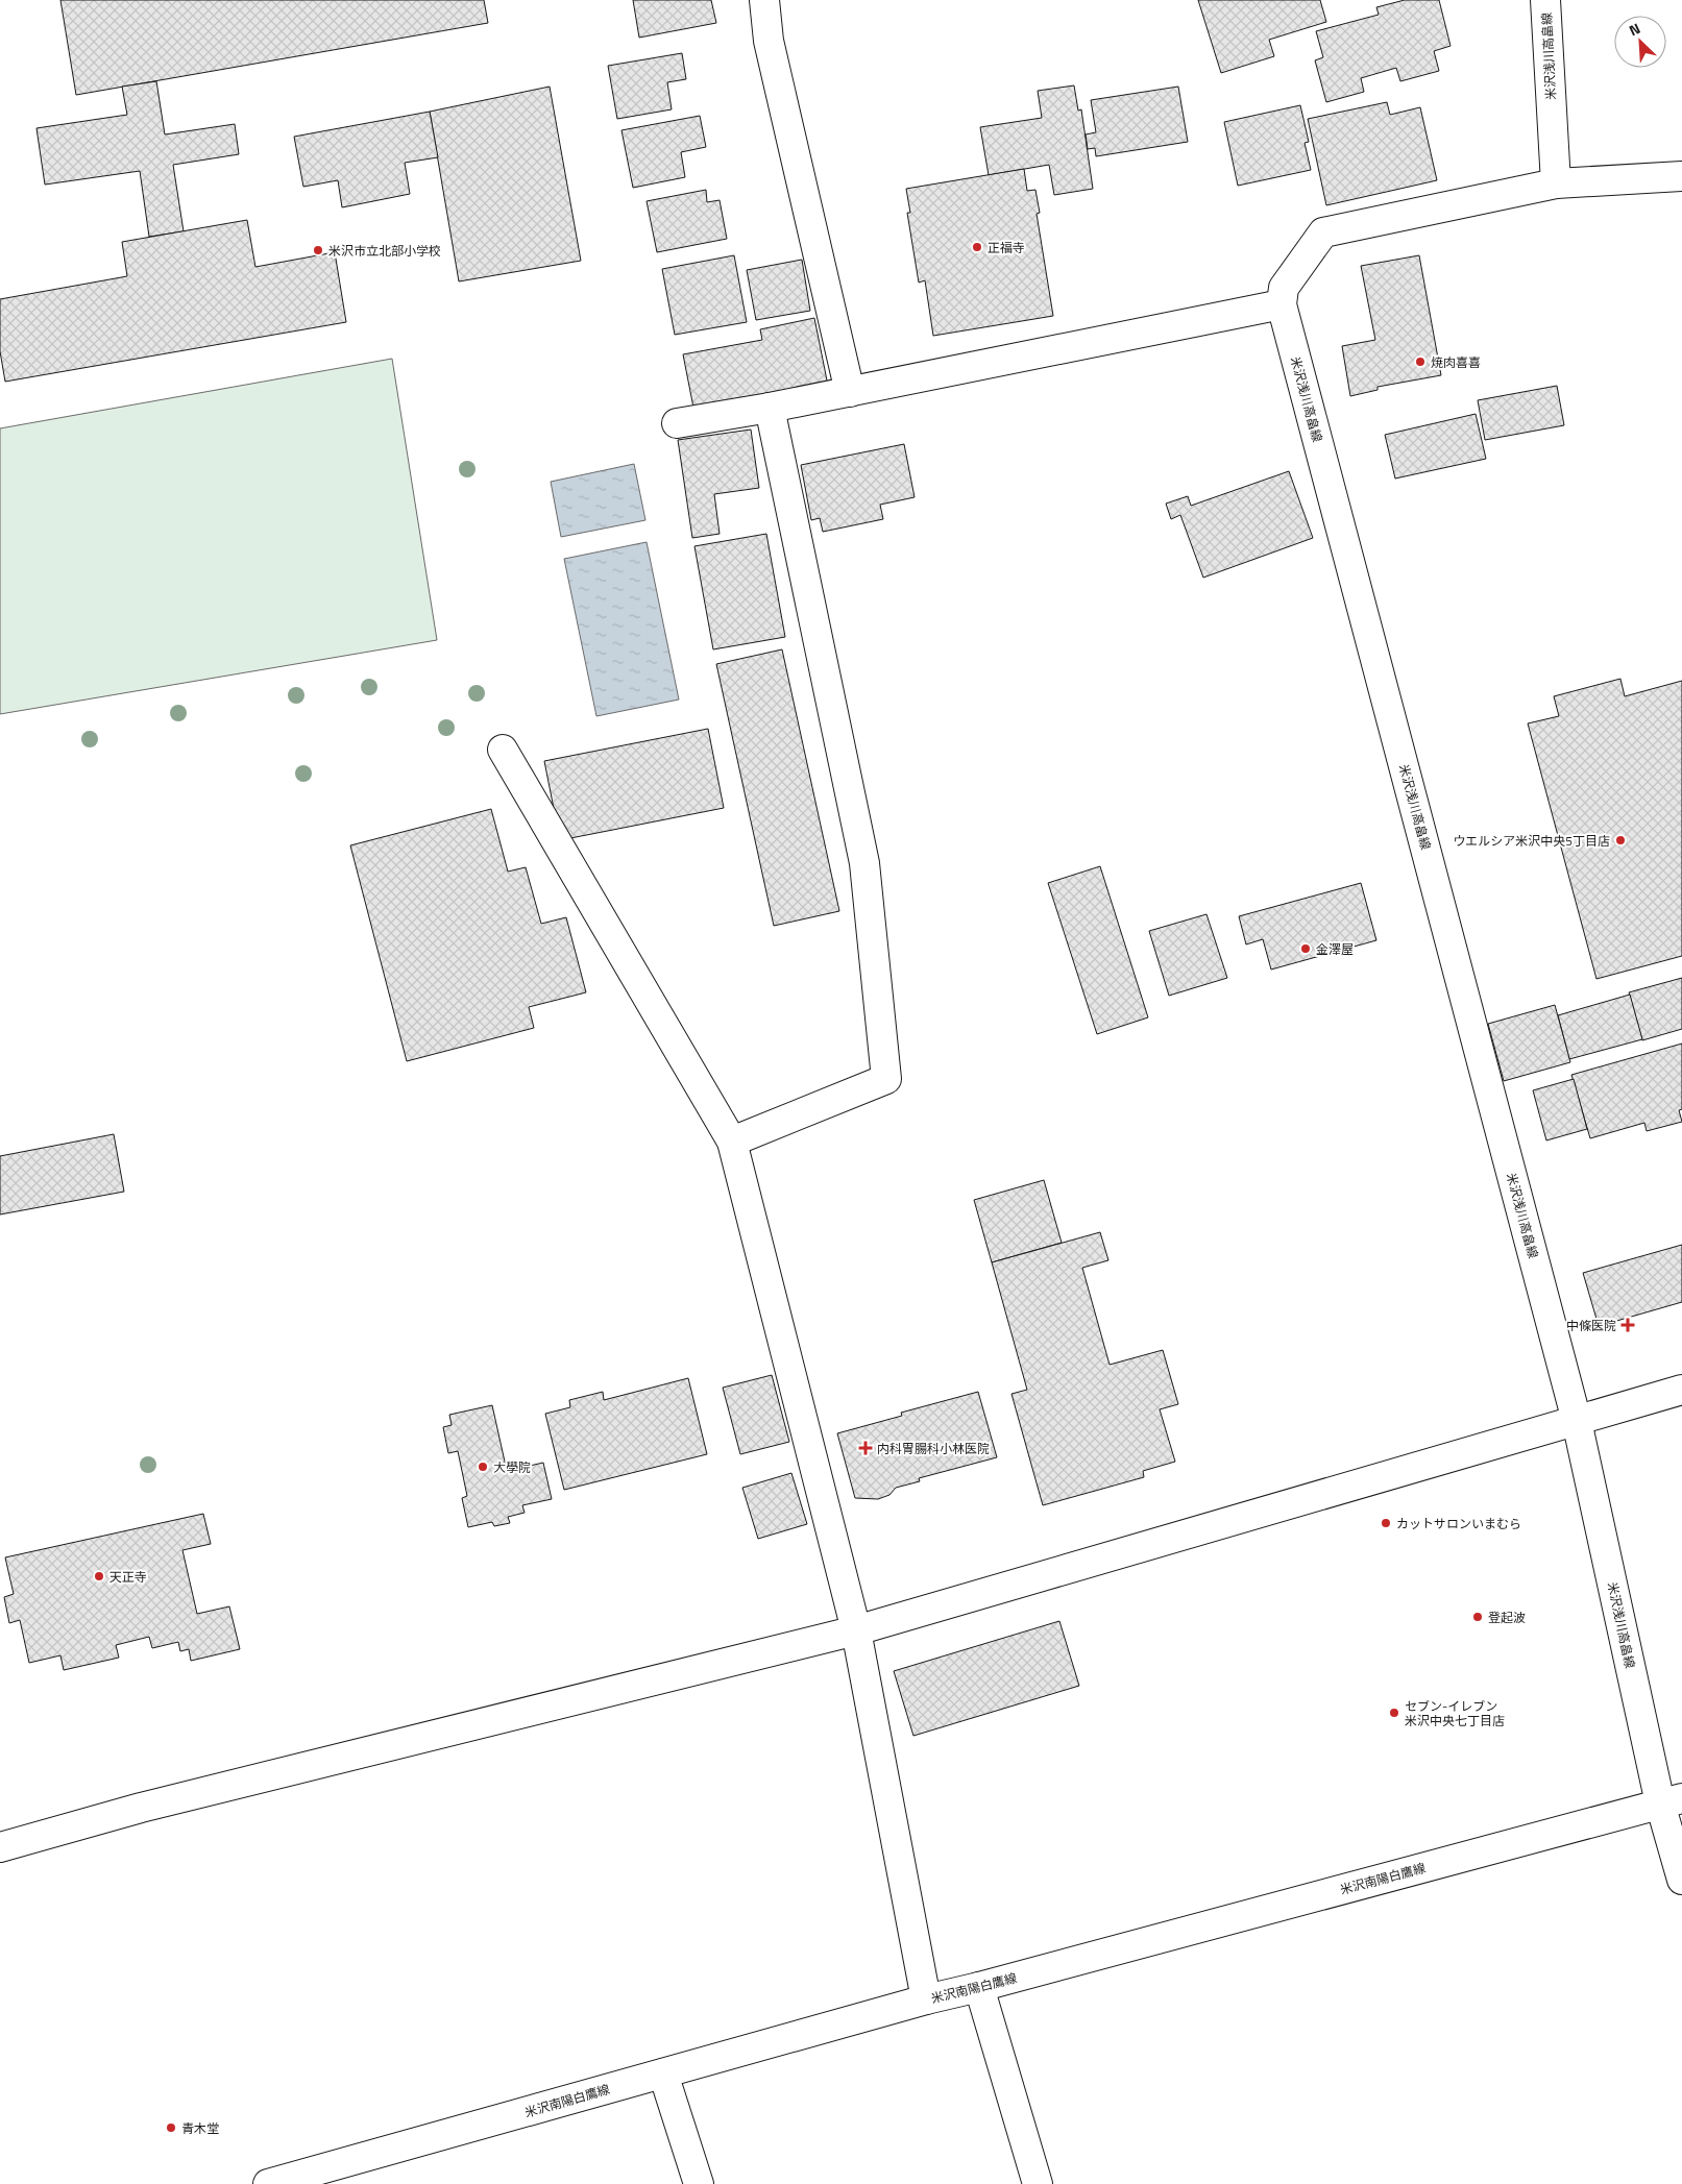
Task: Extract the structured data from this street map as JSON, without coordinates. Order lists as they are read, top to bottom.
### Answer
{
  "streets": {
    "street": ["米沢浅川高畠線", "米沢南陽白鷹線"]
  },
  "crossings": [
    ["米沢浅川高畠線", "米沢南陽白鷹線"]
  ],
  "places": {
    "other": [
      "正福寺",
      "米沢市立北部小学校",
      "焼肉喜喜",
      "ウエルシア米沢中央5丁目店",
      "金澤屋",
      "大學院",
      "カットサロンいまむら",
      "天正寺",
      "登起波",
      "セブン-イレブン 米沢中央七丁目店",
      "青木堂"
    ],
    "health": ["中條医院", "内科胃腸科小林医院"]
  },
  "north": "top left"
}
